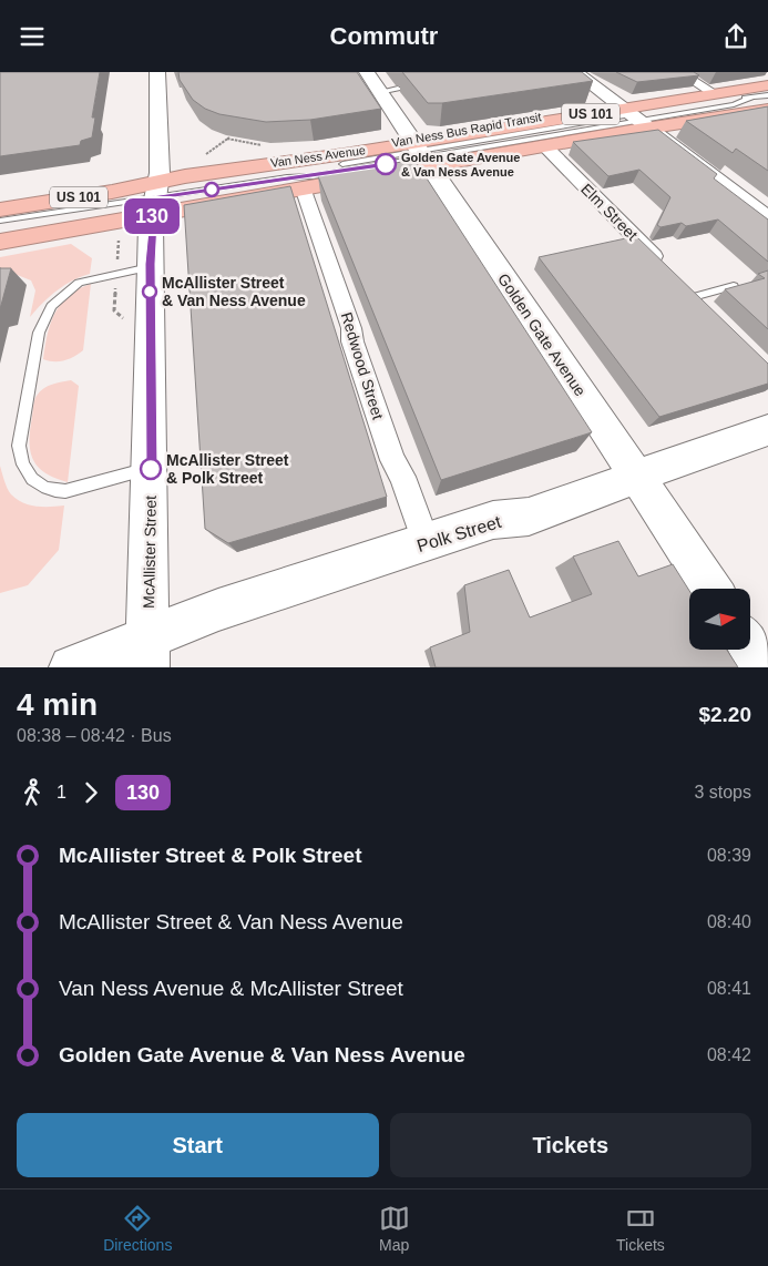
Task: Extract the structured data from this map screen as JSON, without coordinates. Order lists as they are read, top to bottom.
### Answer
{
  "streets": {
    "highway": ["US 101", "Van Ness Avenue"],
    "main road": ["Golden Gate Avenue", "Polk Street", "McAllister Street"],
    "street": ["Elm Street", "Redwood Street"]
  },
  "crossings": [
    ["Van Ness Avenue", "Elm Street"],
    ["Van Ness Avenue", "Golden Gate Avenue"],
    ["Van Ness Avenue", "Redwood Street"],
    ["Van Ness Avenue", "McAllister Street"],
    ["Golden Gate Avenue", "Polk Street"],
    ["Redwood Street", "Polk Street"],
    ["Polk Street", "McAllister Street"]
  ],
  "places": ["Golden Gate Avenue & Van Ness Avenue", "McAllister Street & Van Ness Avenue", "McAllister Street & Polk Street"],
  "lines": ["bus line 130"],
  "north": "right",
  "page": {
    "header": "Commutr",
    "on_map": "130",
    "heading": ["4 min", "08:38 – 08:42 · Bus", "$2.20"],
    "legs": ["1", "130", "3 stops"],
    "list": [
      {
        "name": "McAllister Street & Polk Street",
        "value": "08:39"
      },
      {
        "name": "McAllister Street & Van Ness Avenue",
        "value": "08:40"
      },
      {
        "name": "Van Ness Avenue & McAllister Street",
        "value": "08:41"
      },
      {
        "name": "Golden Gate Avenue & Van Ness Avenue",
        "value": "08:42"
      }
    ],
    "buttons": ["Start", "Tickets"],
    "tabs": ["Directions", "Map", "Tickets"]
  }
}
